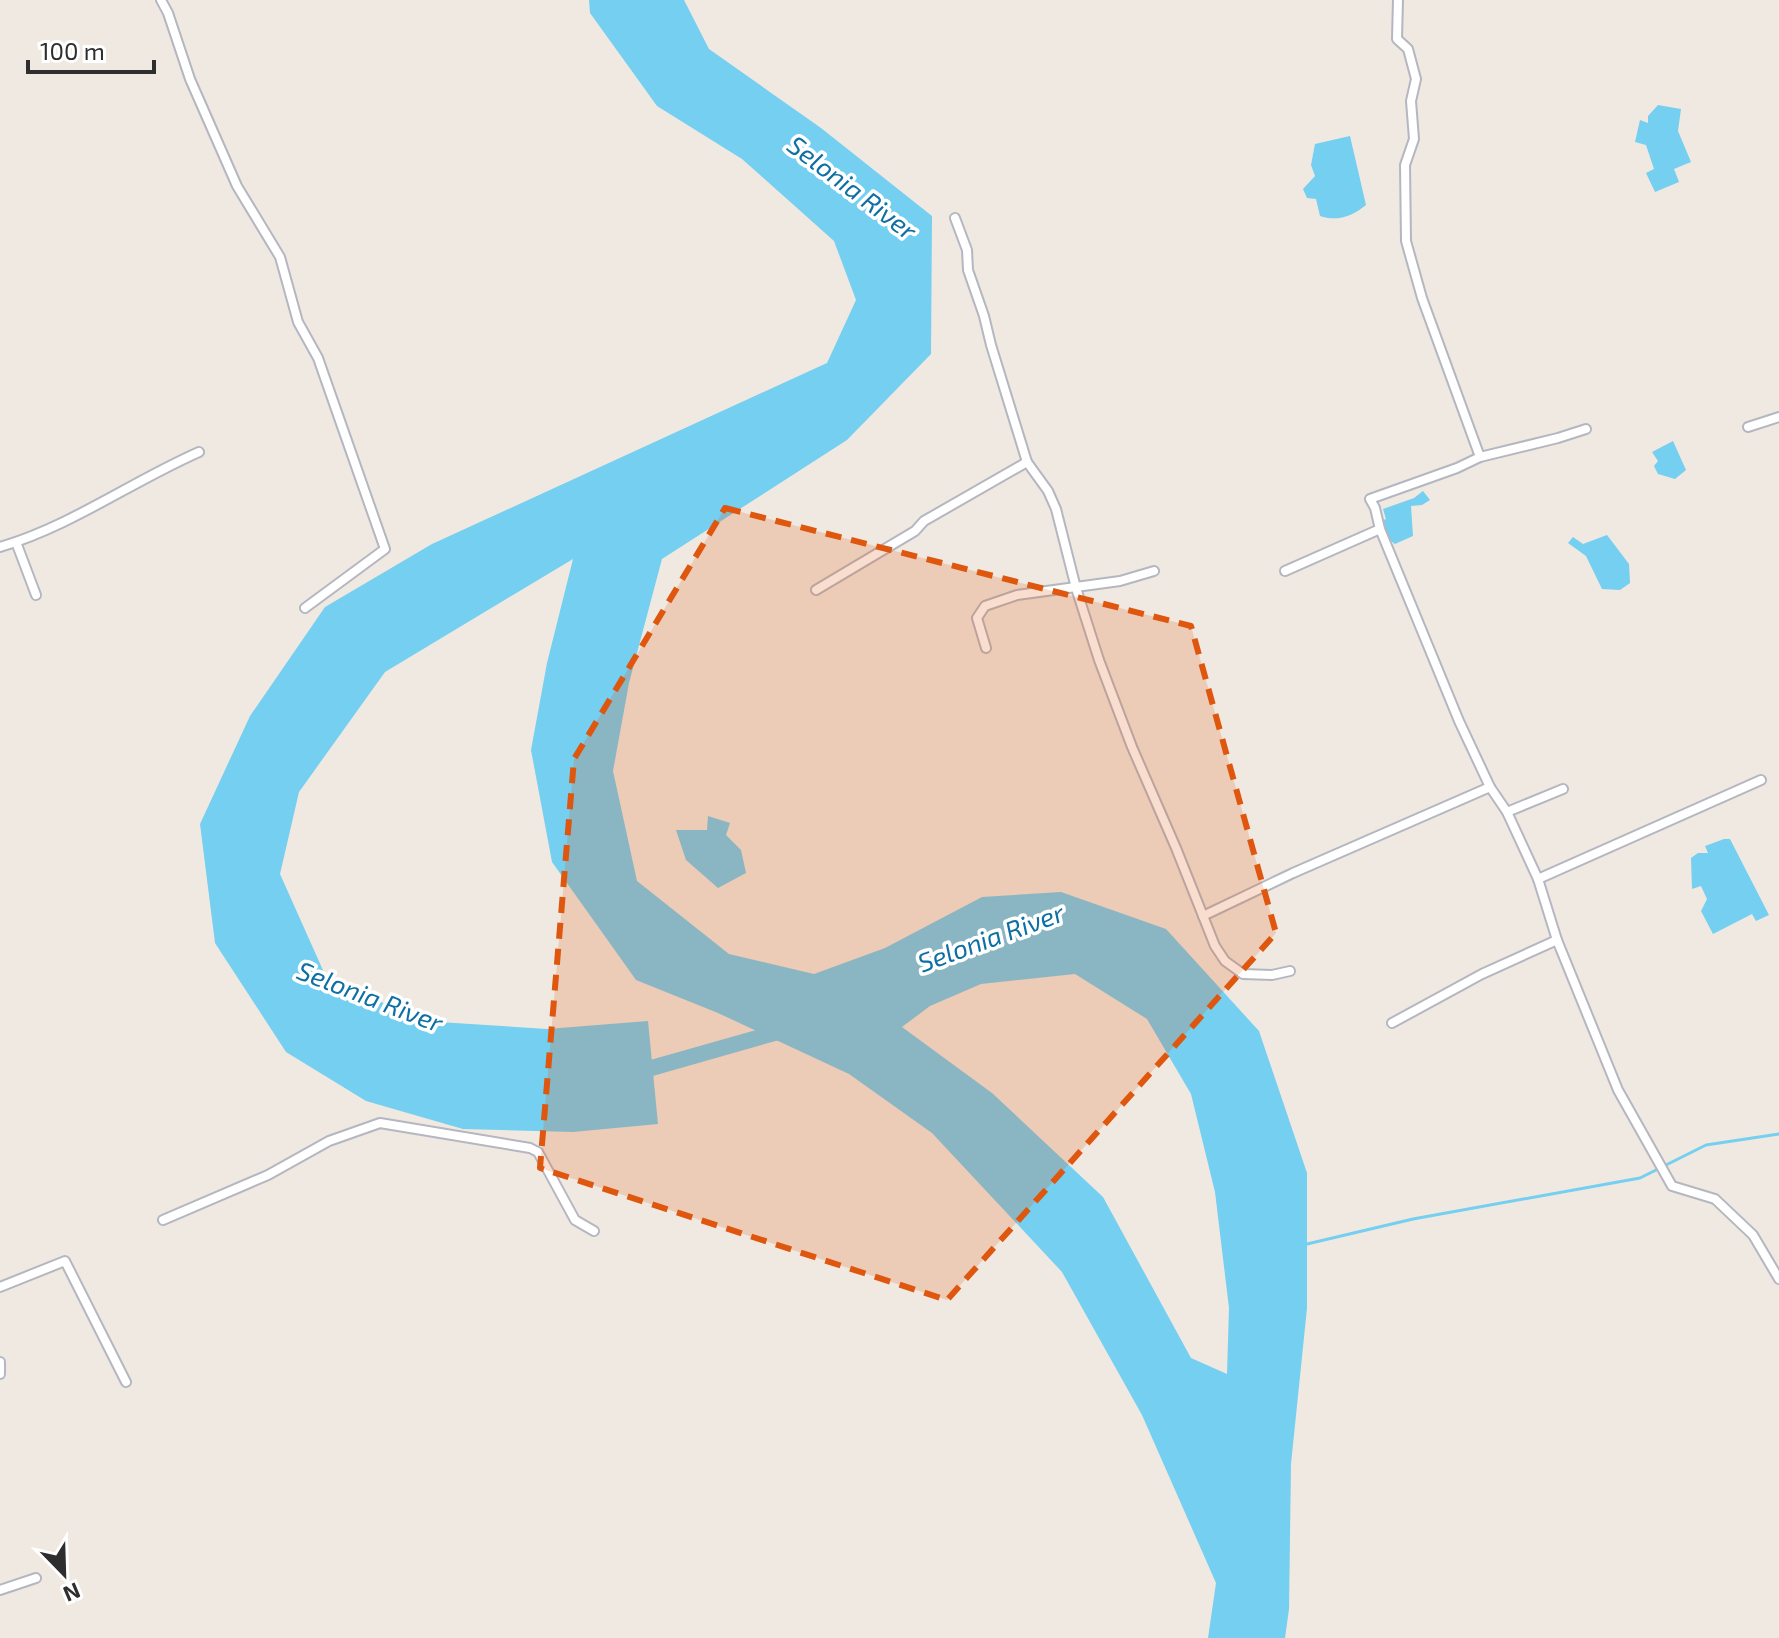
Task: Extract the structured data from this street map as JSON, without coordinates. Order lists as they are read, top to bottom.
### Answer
{
  "water": ["Selonia River"],
  "scale_bar": "100 m",
  "north": "bottom right"
}
